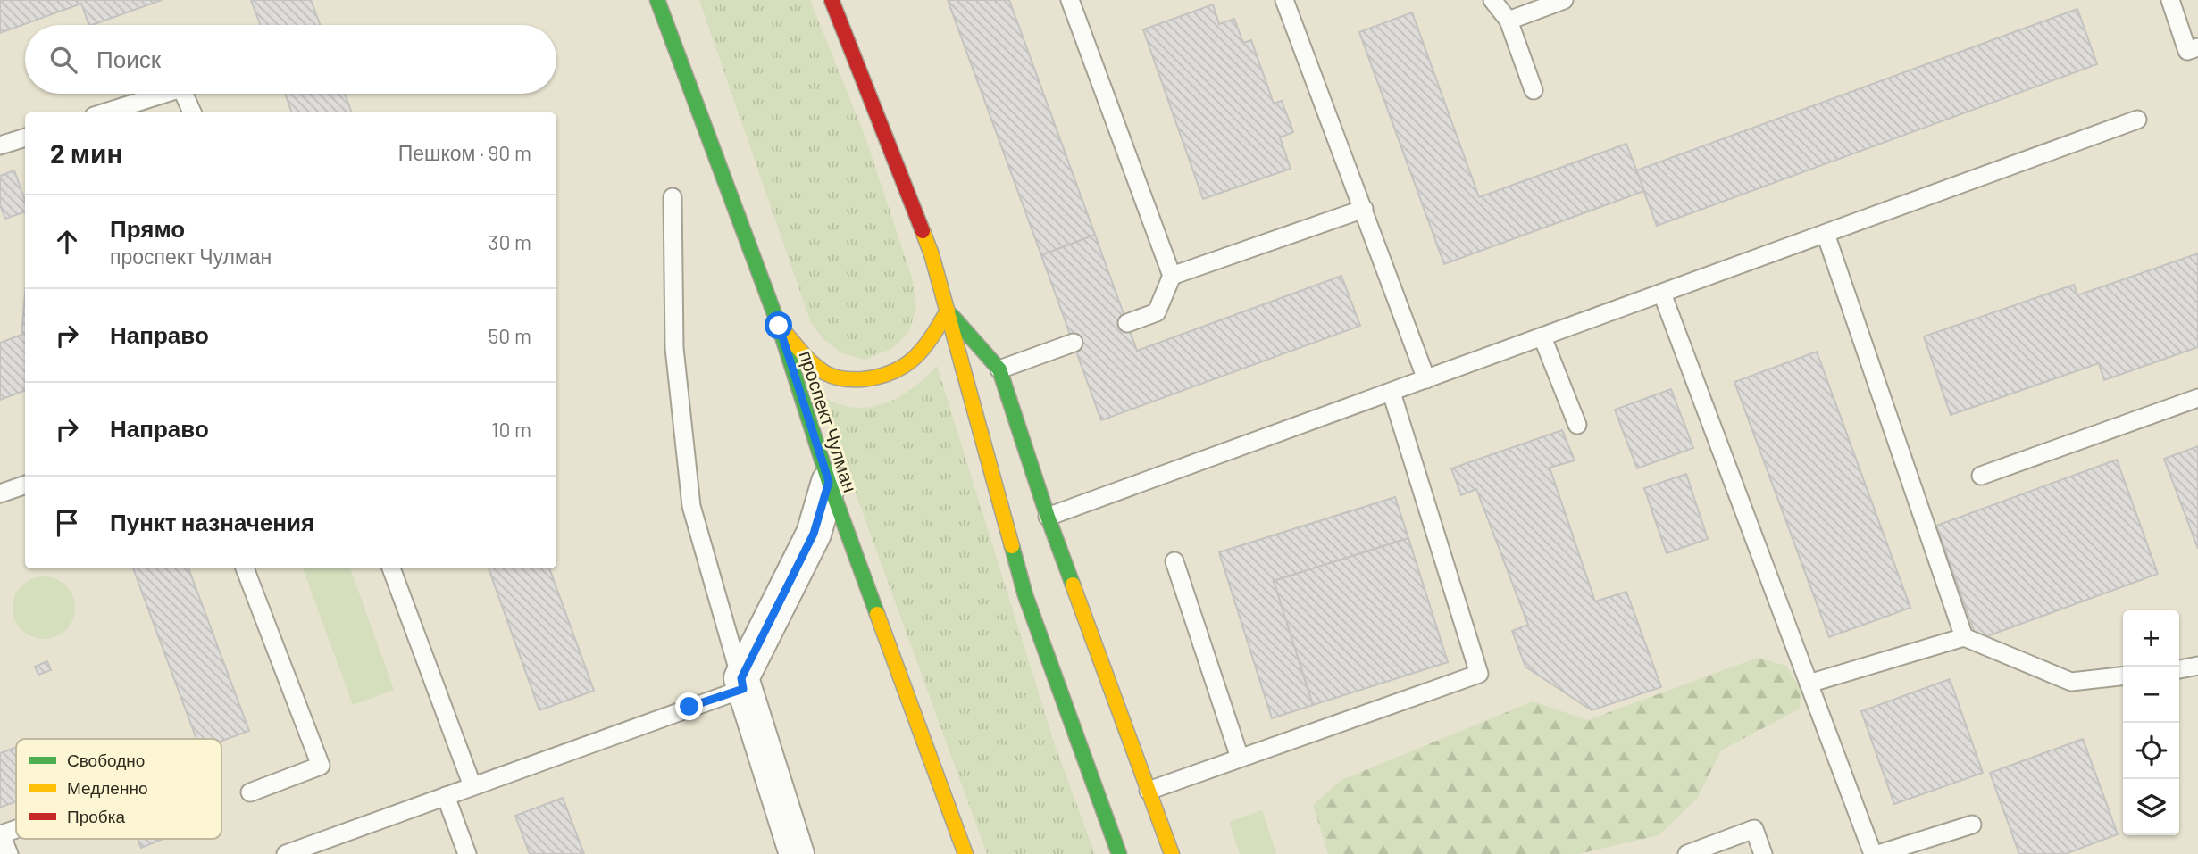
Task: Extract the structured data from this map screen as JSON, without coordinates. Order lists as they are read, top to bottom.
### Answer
{
  "streets": {
    "main road": ["проспект Чулман"]
  },
  "legend": ["Свободно", "Медленно", "Пробка"],
  "page": {
    "search": "Поиск",
    "heading": ["2 мин", "Пешком · 90 m"],
    "list": [
      ["Прямо", "проспект Чулман", "30 m"],
      ["Направо", "50 m"],
      ["Направо", "10 m"],
      "Пункт назначения"
    ],
    "map_buttons": ["+", "−"]
  }
}
